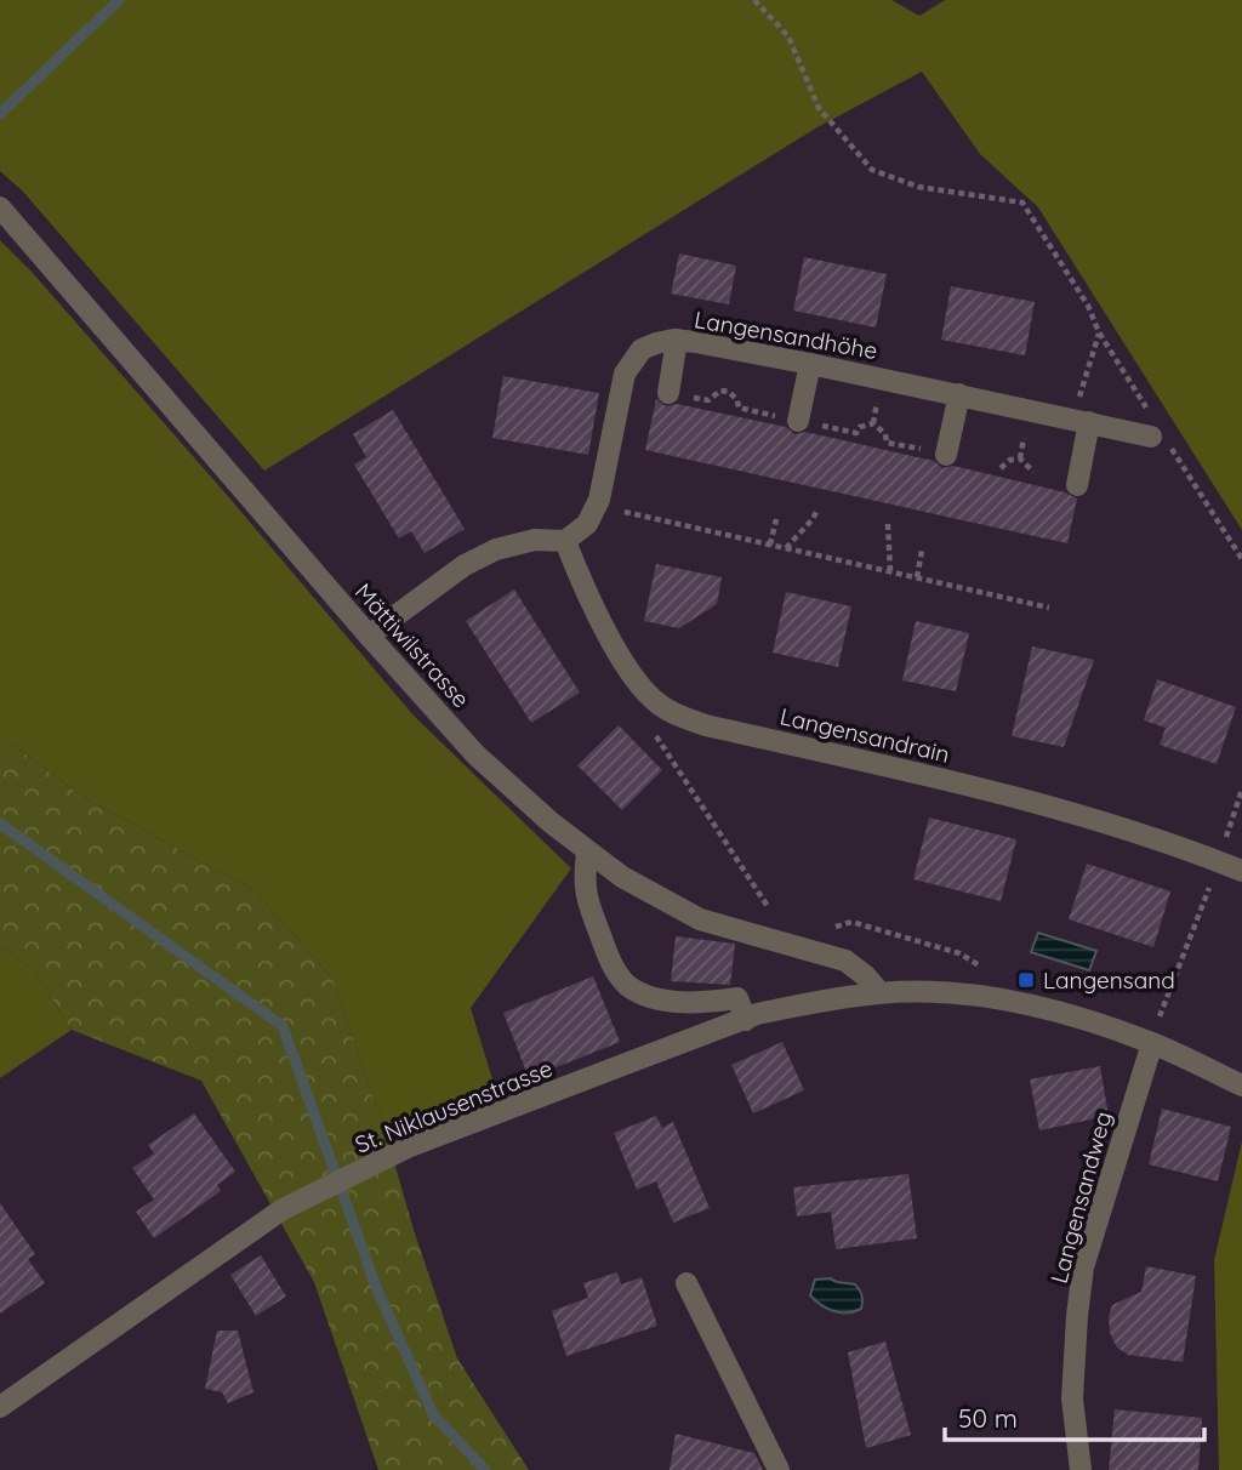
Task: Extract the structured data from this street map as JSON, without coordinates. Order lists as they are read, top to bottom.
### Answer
{
  "streets": {
    "street": [
      "Langensandhöhe",
      "Mättiwilstrasse",
      "Langensandrain",
      "St. Niklausenstrasse",
      "Langensandweg"
    ]
  },
  "crossings": [
    ["Langensandhöhe", "Langensandrain"],
    ["Mättiwilstrasse", "St. Niklausenstrasse"],
    ["St. Niklausenstrasse", "Langensandweg"]
  ],
  "places": {
    "transit": ["Langensand"]
  },
  "scale_bar": "50 m"
}
